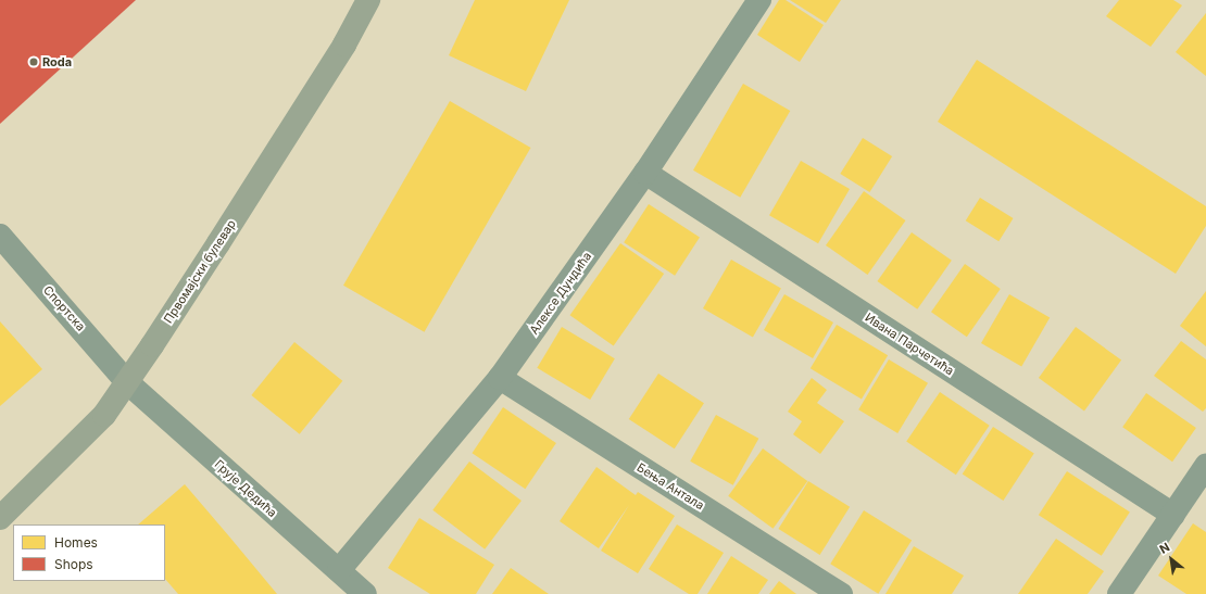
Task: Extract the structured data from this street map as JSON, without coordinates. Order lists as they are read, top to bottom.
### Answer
{
  "streets": {
    "street": [
      "Првомајски булевар",
      "Алексе Дундића",
      "Спортска",
      "Ивана Парчетића",
      "Бења Антала",
      "Грује Дедића"
    ]
  },
  "crossings": [
    ["Првомајски булевар", "Спортска"],
    ["Првомајски булевар", "Грује Дедића"],
    ["Алексе Дундића", "Ивана Парчетића"],
    ["Алексе Дундића", "Бења Антала"],
    ["Алексе Дундића", "Грује Дедића"],
    ["Спортска", "Грује Дедића"]
  ],
  "places": ["Roda"],
  "legend": ["Homes", "Shops"],
  "north": "top left"
}
